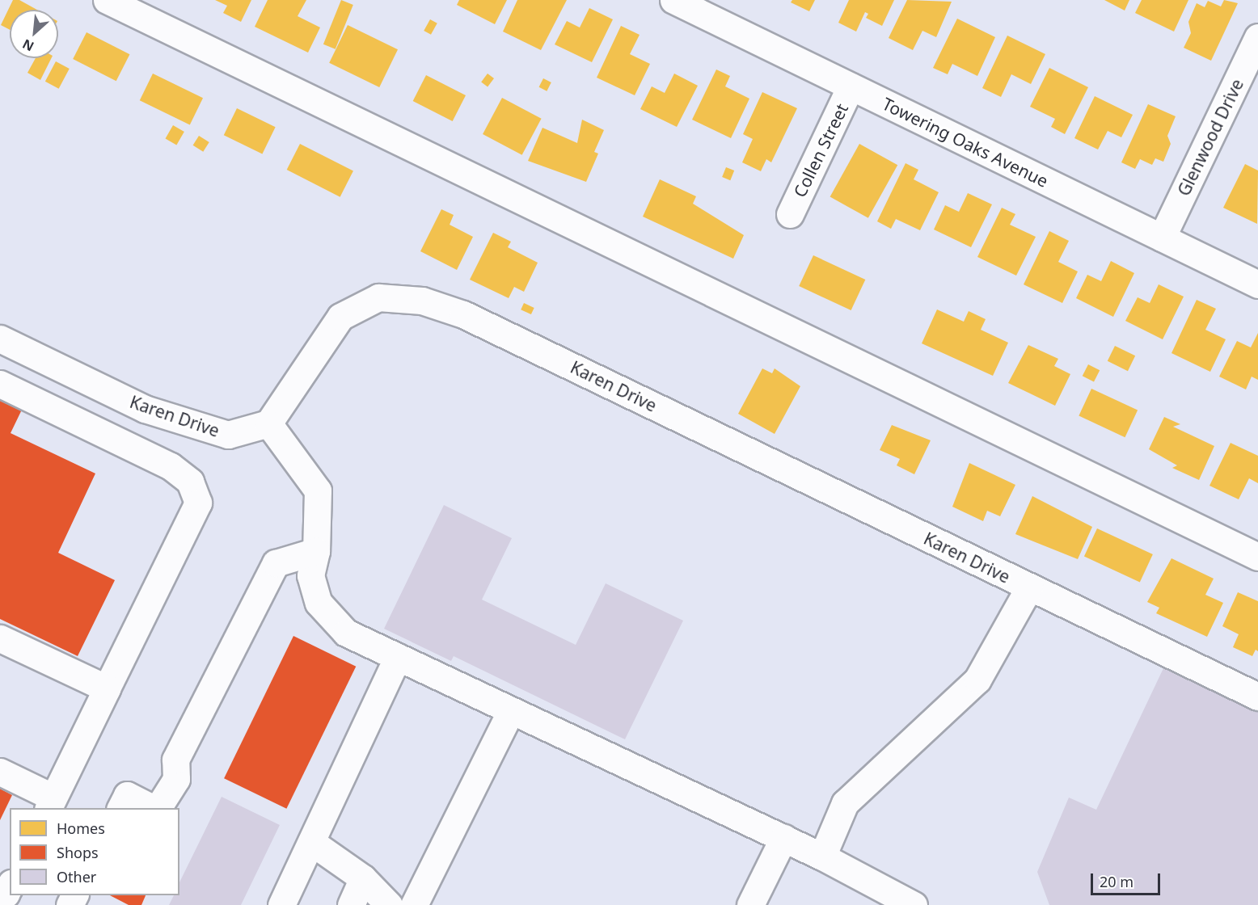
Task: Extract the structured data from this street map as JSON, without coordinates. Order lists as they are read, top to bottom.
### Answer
{
  "streets": {
    "street": [
      "Glenwood Drive",
      "Towering Oaks Avenue",
      "Collen Street",
      "Karen Drive"
    ]
  },
  "crossings": [
    ["Glenwood Drive", "Towering Oaks Avenue"],
    ["Towering Oaks Avenue", "Collen Street"]
  ],
  "legend": ["Homes", "Shops", "Other"],
  "scale_bar": "20 m",
  "north": "bottom left"
}
